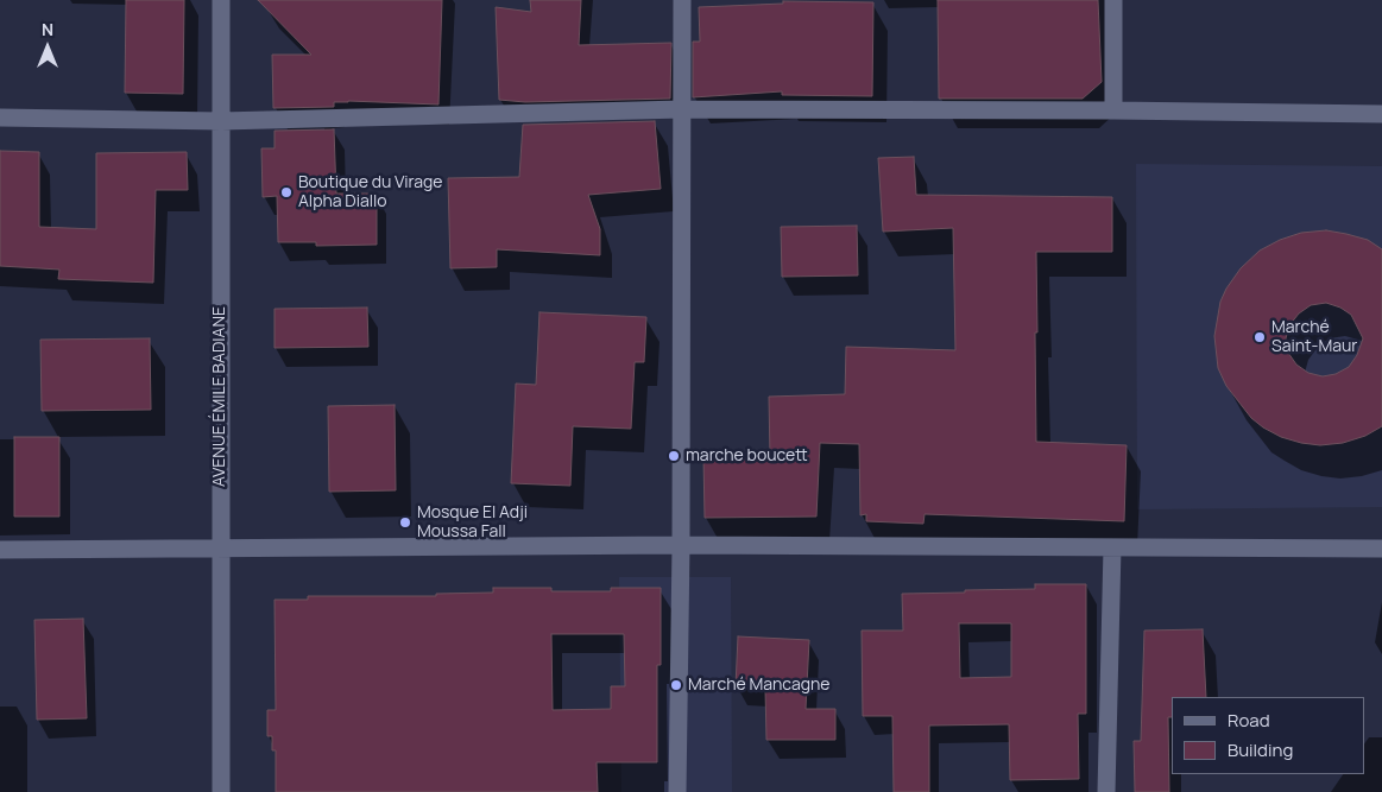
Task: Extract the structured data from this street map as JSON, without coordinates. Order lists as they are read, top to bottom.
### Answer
{
  "streets": {
    "street": ["AVENUE ÉMILE BADIANE"]
  },
  "places": [
    "Boutique du Virage Alpha Diallo",
    "Marché Saint-Maur",
    "marche boucett",
    "Mosque El Adji Moussa Fall",
    "Marché Mancagne"
  ],
  "legend": ["Road", "Building"],
  "north": "top"
}
